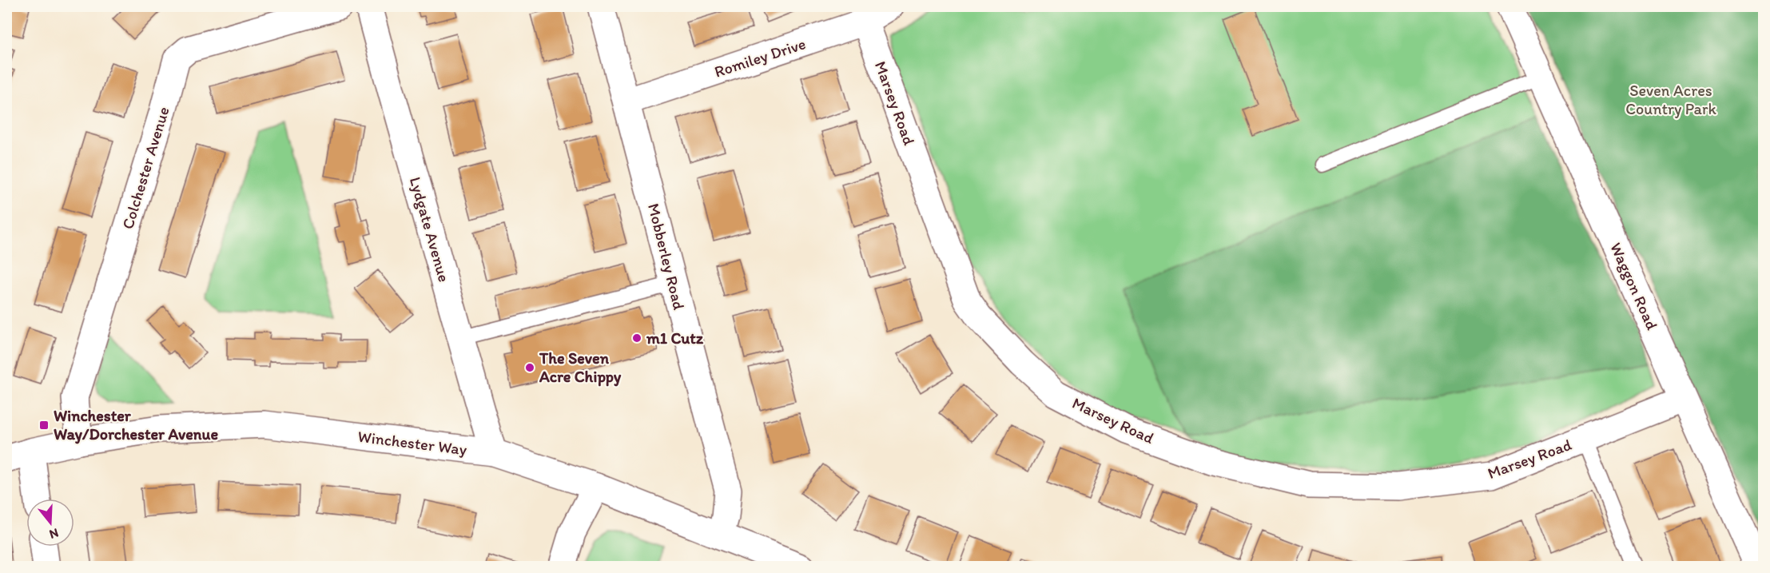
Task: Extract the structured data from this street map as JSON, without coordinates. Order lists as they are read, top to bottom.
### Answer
{
  "streets": {
    "street": [
      "Romiley Drive",
      "Marsey Road",
      "Colchester Avenue",
      "Lydgate Avenue",
      "Mobberley Road",
      "Waggon Road",
      "Winchester Way"
    ]
  },
  "crossings": [
    ["Romiley Drive", "Marsey Road"],
    ["Romiley Drive", "Mobberley Road"],
    ["Marsey Road", "Waggon Road"],
    ["Colchester Avenue", "Winchester Way"],
    ["Lydgate Avenue", "Winchester Way"],
    ["Mobberley Road", "Winchester Way"]
  ],
  "parks": ["Seven Acres Country Park"],
  "places": {
    "other": ["m1 Cutz", "The Seven Acre Chippy"],
    "transit": ["Winchester Way/Dorchester Avenue"]
  },
  "north": "bottom"
}
